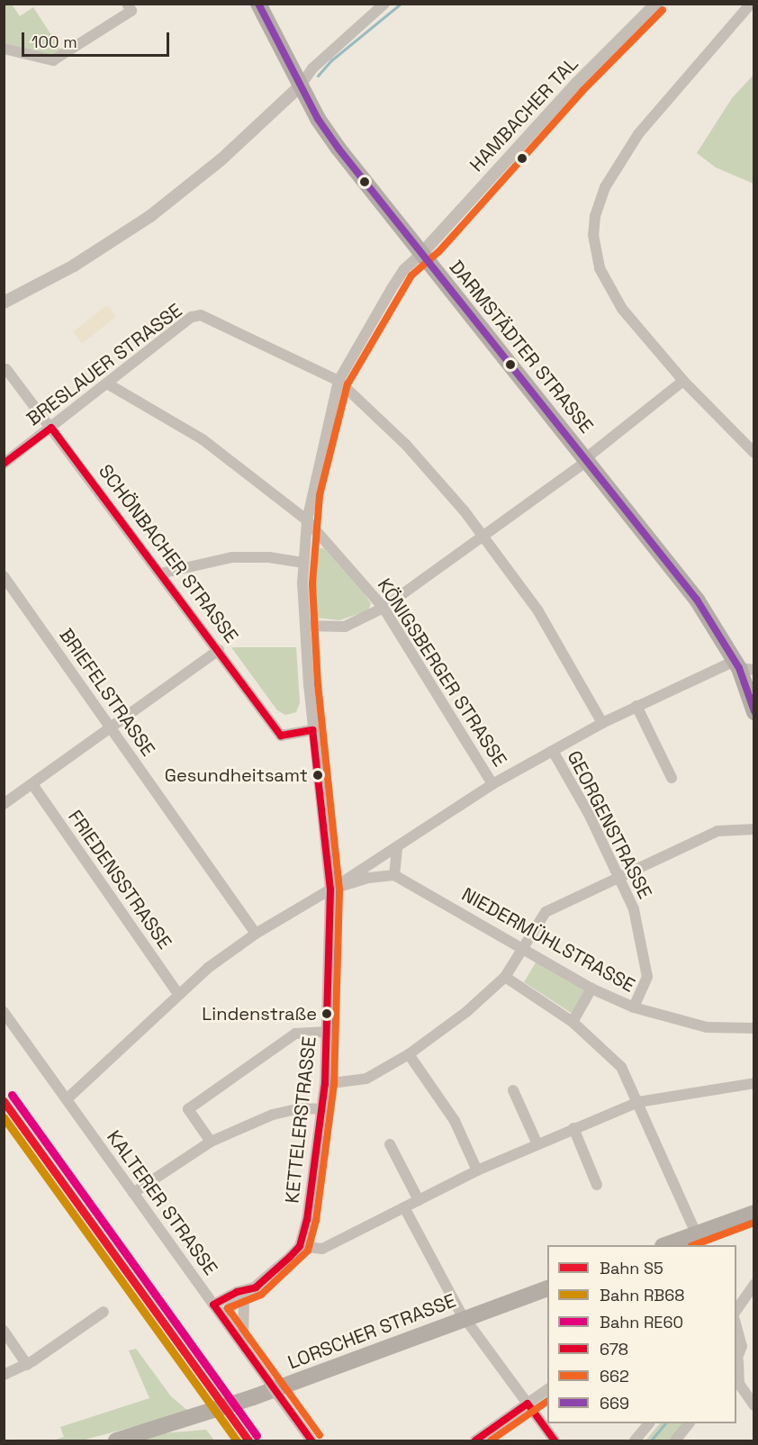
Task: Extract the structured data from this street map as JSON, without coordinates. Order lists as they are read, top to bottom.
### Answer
{
  "streets": {
    "main road": ["DARMSTÄDTER STRASSE", "LORSCHER STRASSE"],
    "street": [
      "HAMBACHER TAL",
      "BRESLAUER STRASSE",
      "SCHÖNBACHER STRASSE",
      "KÖNIGSBERGER STRASSE",
      "BRIEFELSTRASSE",
      "GEORGENSTRASSE",
      "FRIEDENSSTRASSE",
      "NIEDERMÜHLSTRASSE",
      "KETTELERSTRASSE",
      "KALTERER STRASSE"
    ]
  },
  "crossings": [
    ["HAMBACHER TAL", "DARMSTÄDTER STRASSE"],
    ["HAMBACHER TAL", "KETTELERSTRASSE"],
    ["DARMSTÄDTER STRASSE", "KETTELERSTRASSE"],
    ["BRESLAUER STRASSE", "SCHÖNBACHER STRASSE"],
    ["BRESLAUER STRASSE", "KÖNIGSBERGER STRASSE"],
    ["BRESLAUER STRASSE", "KETTELERSTRASSE"],
    ["SCHÖNBACHER STRASSE", "KETTELERSTRASSE"],
    ["KÖNIGSBERGER STRASSE", "KETTELERSTRASSE"],
    ["GEORGENSTRASSE", "NIEDERMÜHLSTRASSE"]
  ],
  "places": ["Gesundheitsamt", "Lindenstraße"],
  "lines": [
    "transit line 669",
    "transit line 662",
    "transit line 678",
    "rail line RE60",
    "rail line S5",
    "rail line RB68"
  ],
  "legend": [
    "Bahn S5",
    "Bahn RB68",
    "Bahn RE60",
    "678",
    "662",
    "669"
  ],
  "scale_bar": "100 m"
}
